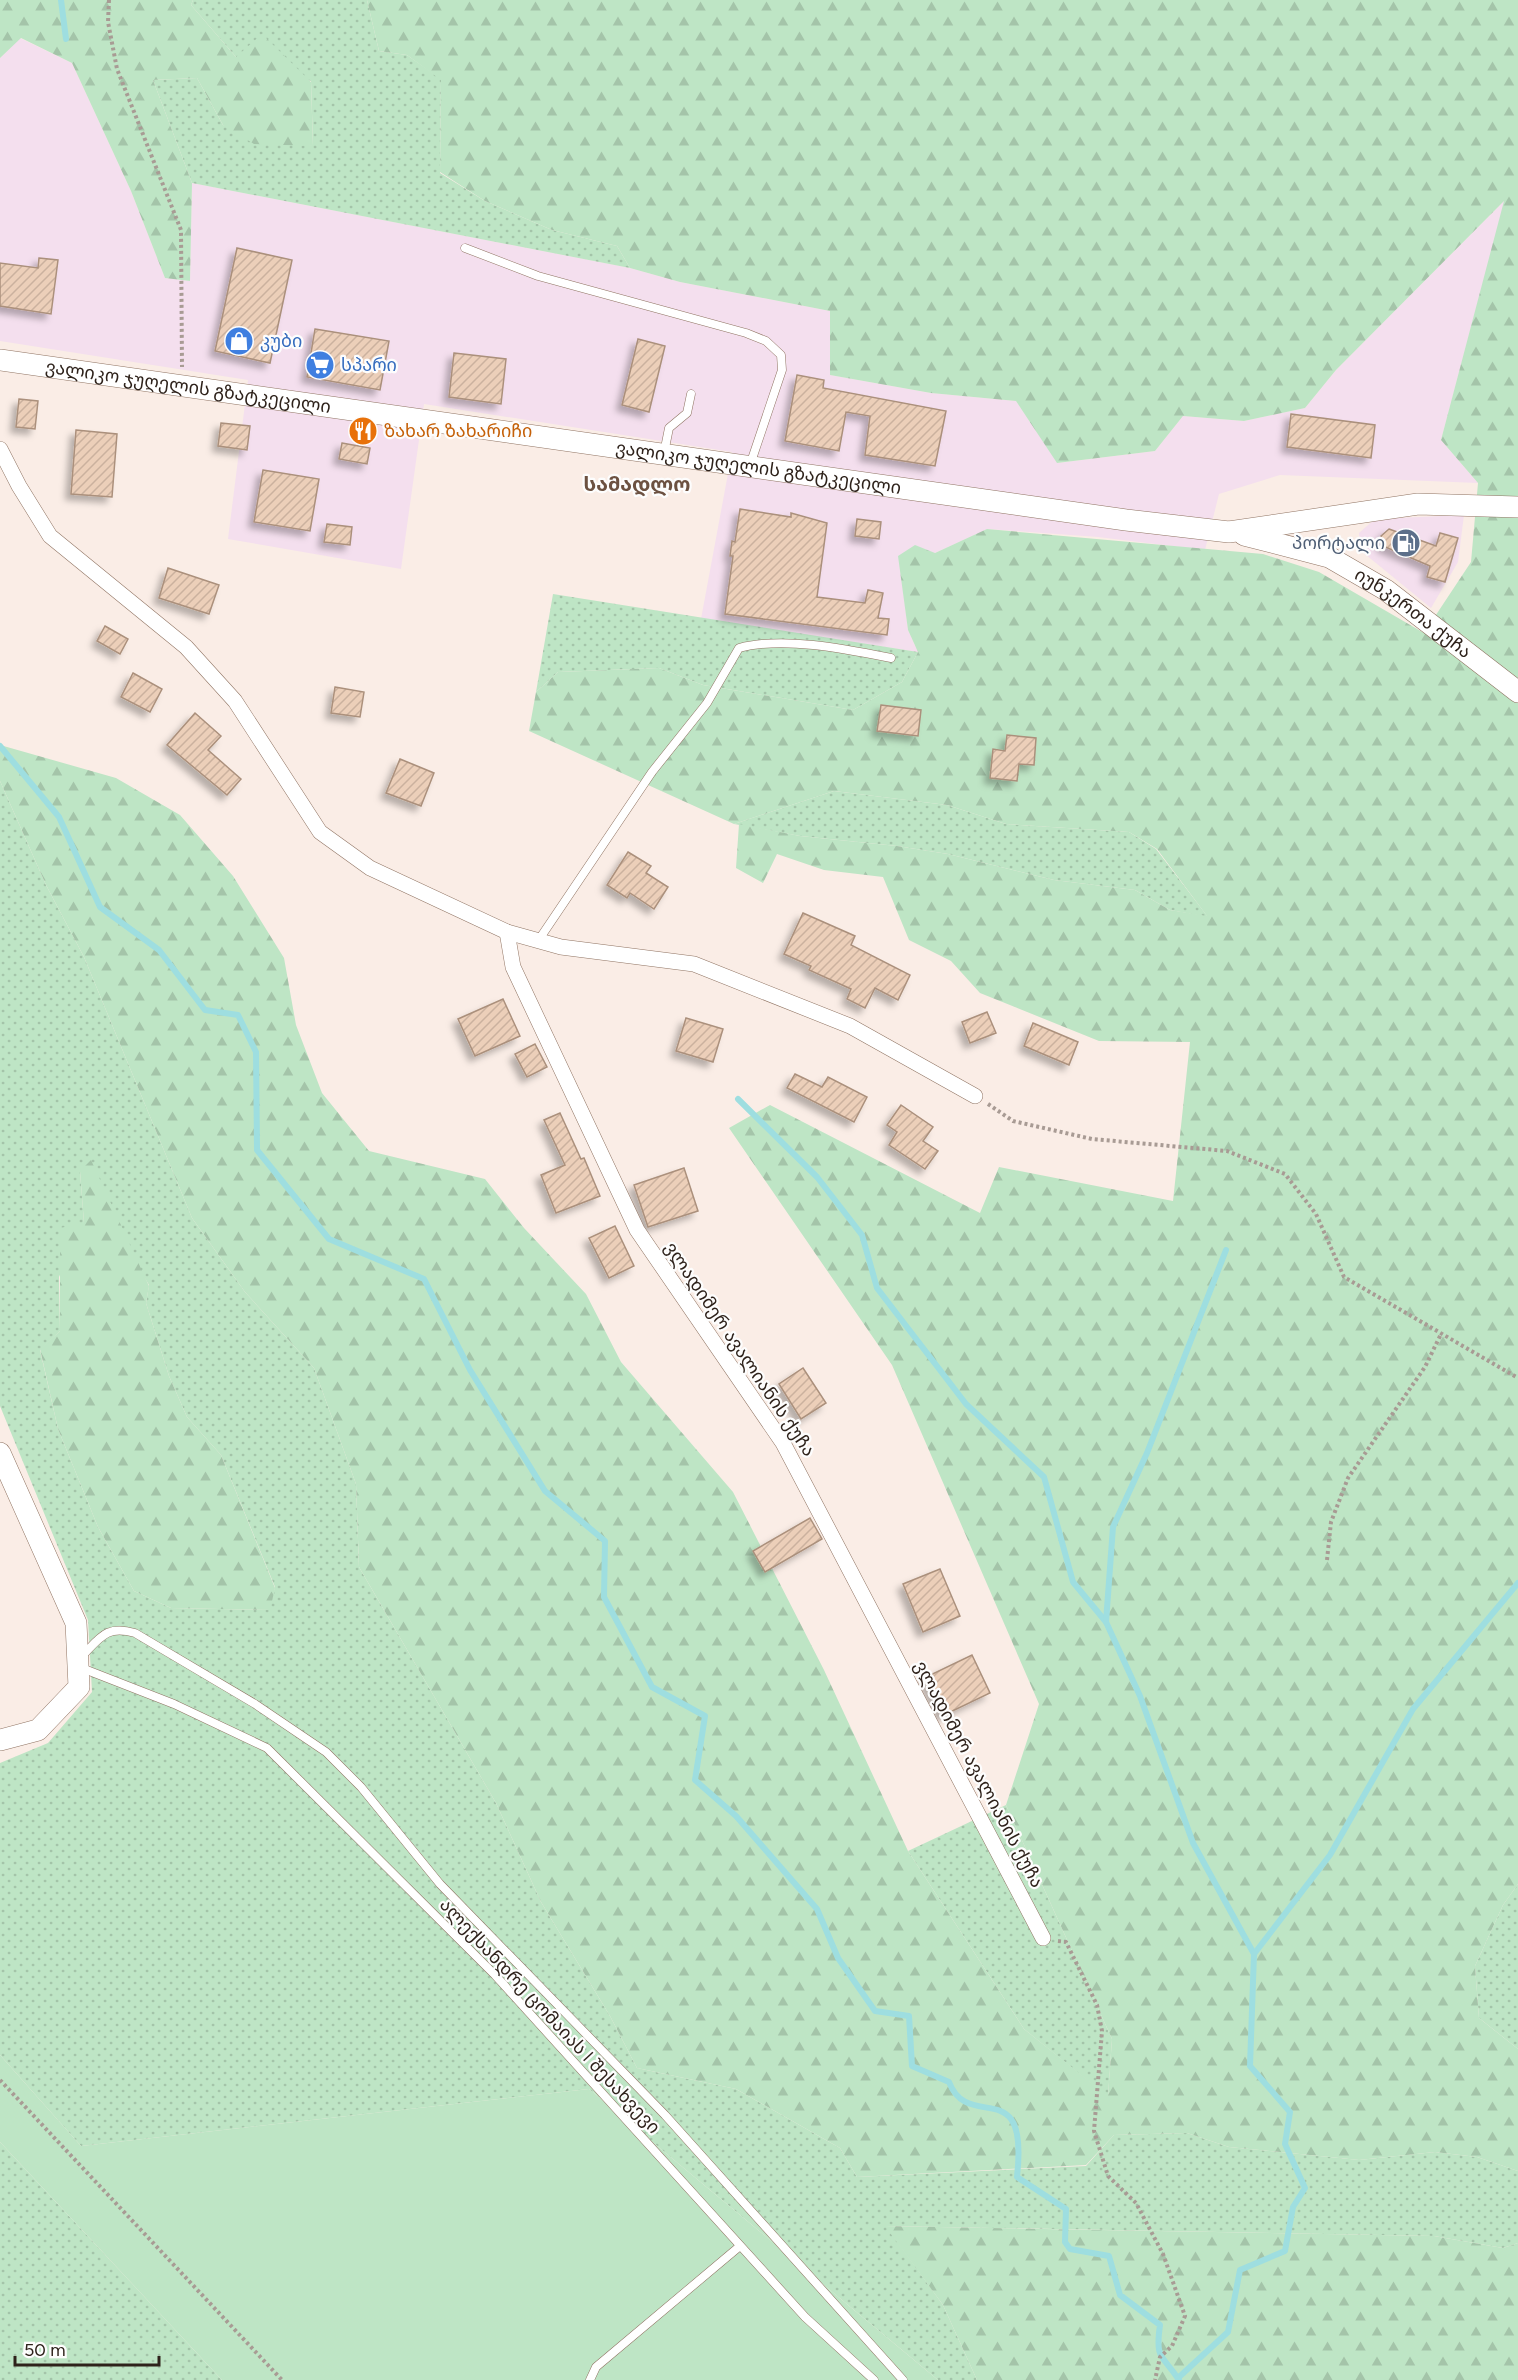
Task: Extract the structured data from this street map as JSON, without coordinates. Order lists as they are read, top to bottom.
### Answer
{
  "streets": {
    "main road": ["ვალიკო ჯუღელის გზატკეცილი", "იუნკერთა ქუჩა"],
    "street": ["ვლადიმერ ავალიანის ქუჩა"],
    "lane": ["ალექსანდრე ცომაიას I შესახვევი"]
  },
  "crossings": [
    ["ვალიკო ჯუღელის გზატკეცილი", "იუნკერთა ქუჩა"]
  ],
  "districts": ["სამადლო"],
  "places": {
    "shop": ["კუბი"],
    "supermarket": ["სპარი"],
    "restaurant": ["ზახარ ზახარიჩი"],
    "fuel station": ["პორტალი"]
  },
  "scale_bar": "50 m"
}
